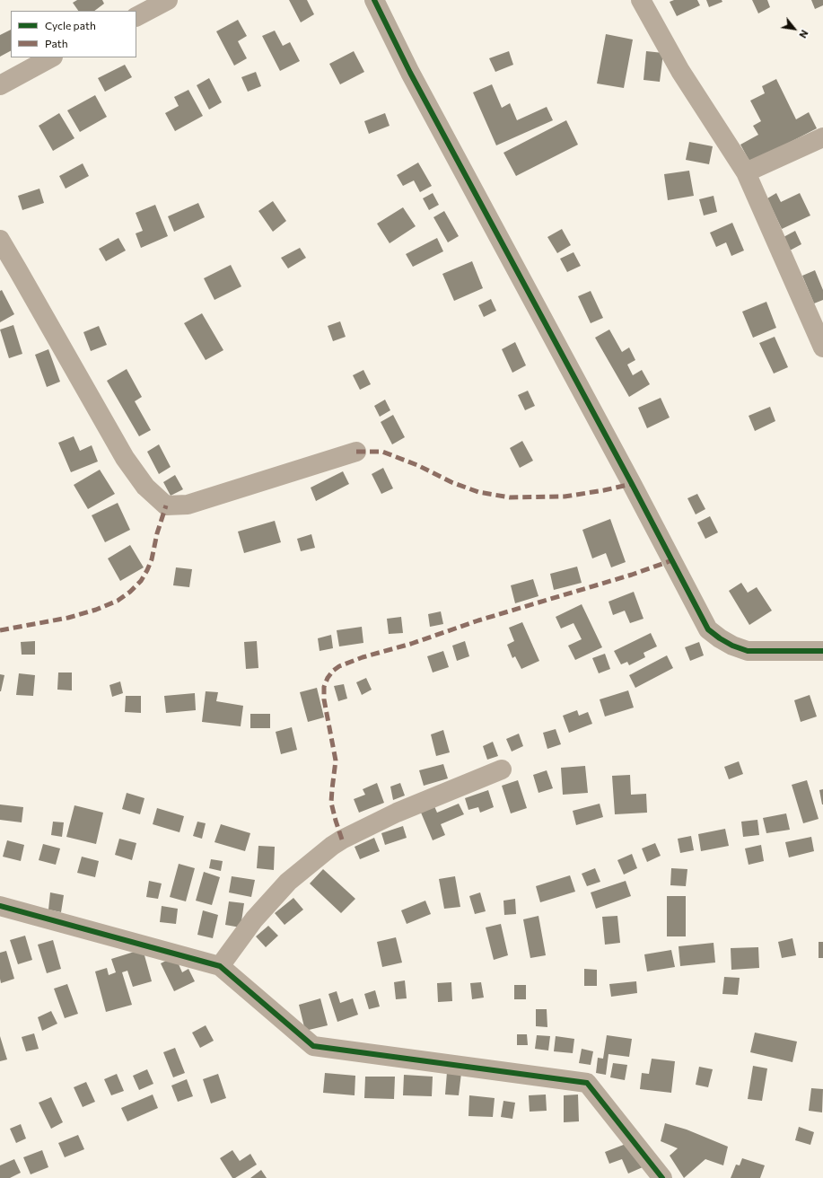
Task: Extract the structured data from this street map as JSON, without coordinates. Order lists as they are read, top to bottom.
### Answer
{
  "legend": ["Cycle path", "Path"],
  "north": "bottom right"
}
